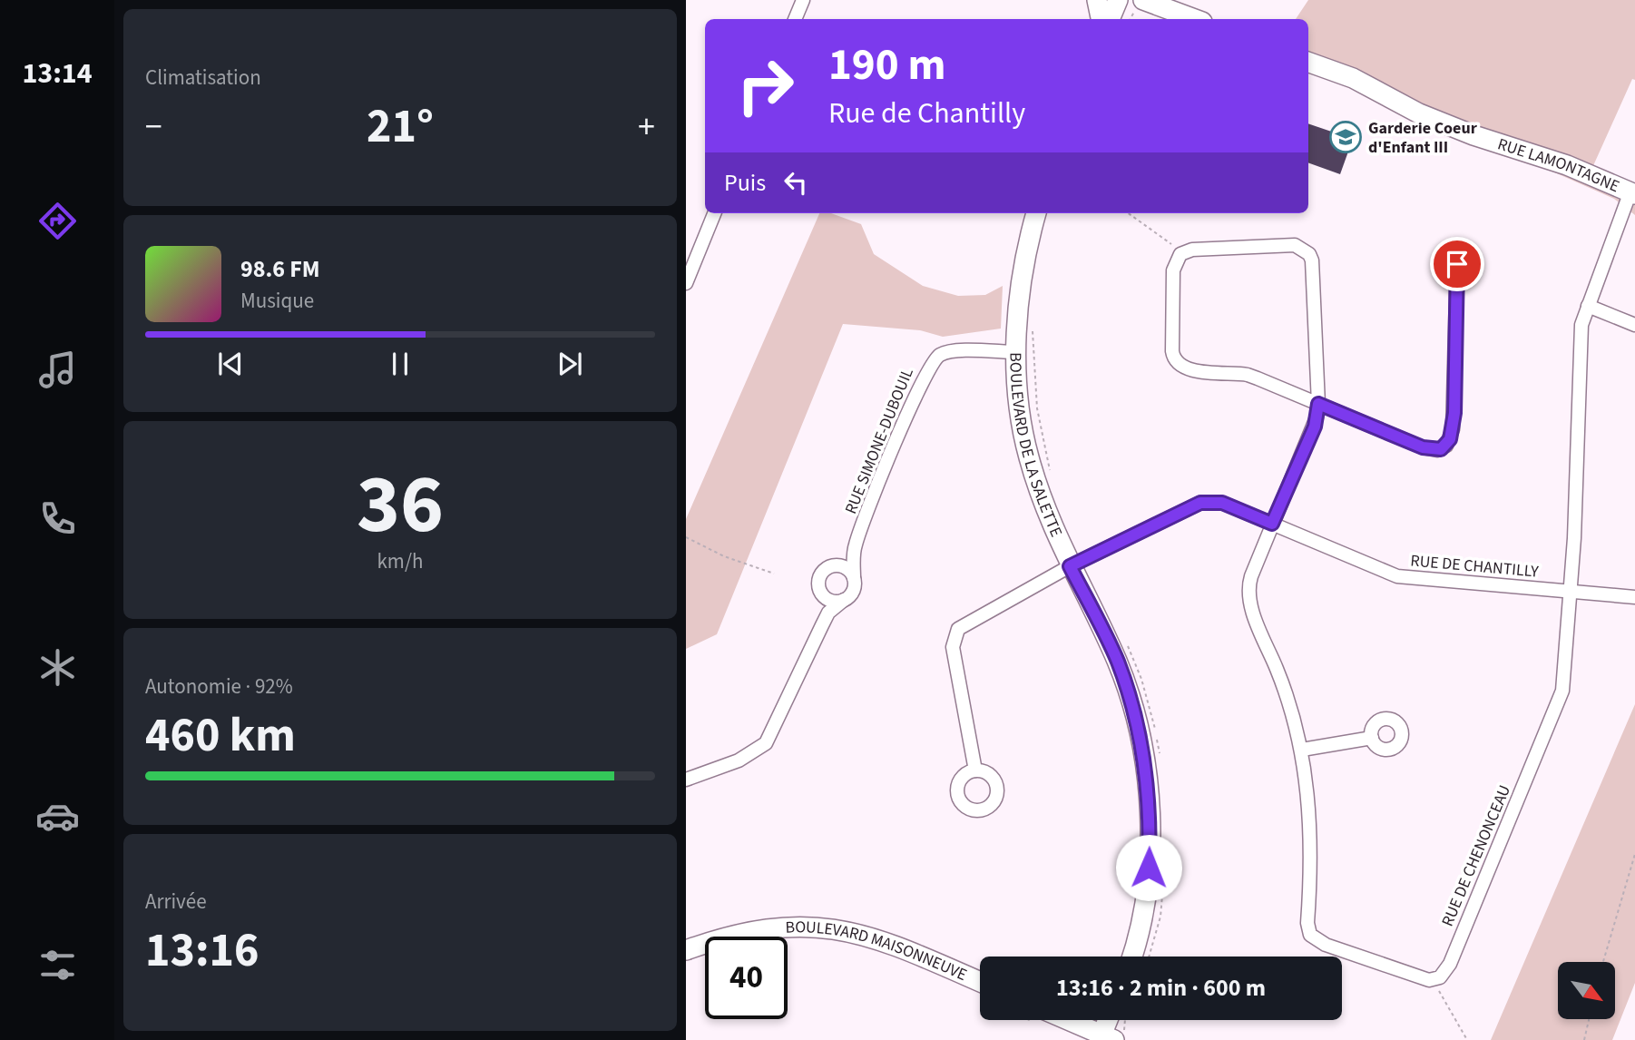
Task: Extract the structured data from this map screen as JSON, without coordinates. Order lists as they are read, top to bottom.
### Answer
{
  "streets": {
    "street": [
      "RUE LAMONTAGNE",
      "RUE SIMONE-DUBOUIL",
      "BOULEVARD DE LA SALETTE",
      "RUE DE CHANTILLY",
      "RUE DE CHENONCEAU",
      "BOULEVARD MAISONNEUVE"
    ]
  },
  "crossings": [
    ["RUE LAMONTAGNE", "RUE DE CHENONCEAU"],
    ["RUE SIMONE-DUBOUIL", "BOULEVARD DE LA SALETTE"],
    ["BOULEVARD DE LA SALETTE", "RUE DE CHANTILLY"],
    ["RUE DE CHANTILLY", "RUE DE CHENONCEAU"]
  ],
  "places": {
    "school or university": ["Garderie Coeur d'Enfant III"]
  },
  "north": "bottom right",
  "page": {
    "tabs": "13:14",
    "tile": [
      "Climatisation",
      ["36", "km/h"],
      ["Autonomie · 92%", "460 km"],
      ["Arrivée", "13:16"]
    ],
    "turn": ["190 m", "Rue de Chantilly"],
    "heat": ["−", "21°", "+"],
    "then": "Puis",
    "song": ["98.6 FM", "Musique"],
    "limit": "40",
    "trip": "13:16 · 2 min · 600 m"
  }
}
